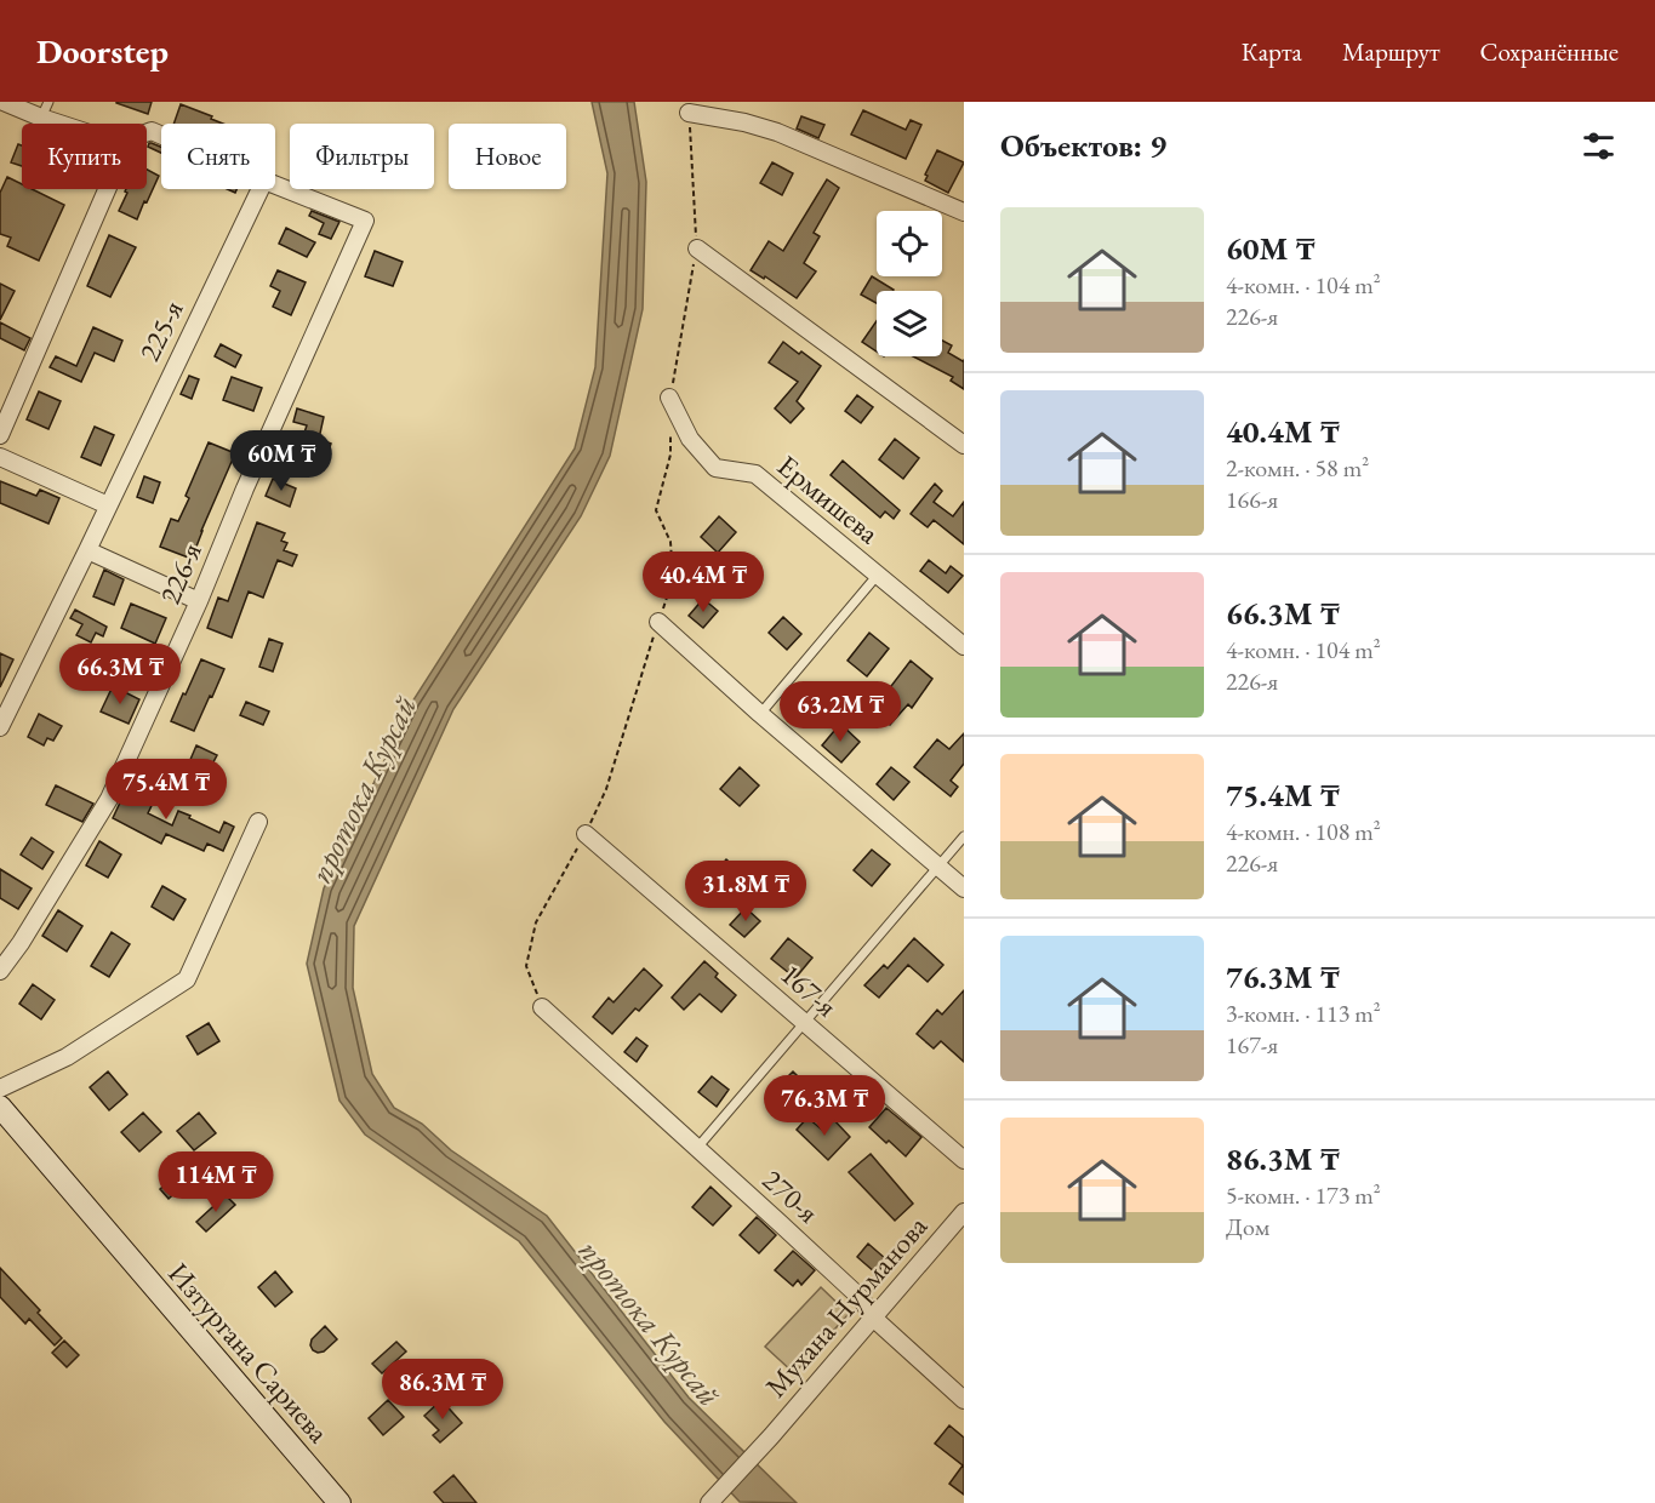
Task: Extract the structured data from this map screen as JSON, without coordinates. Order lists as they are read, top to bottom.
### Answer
{
  "streets": {
    "street": [
      "225-я",
      "Ермишева",
      "226-я",
      "167-я",
      "270-я",
      "Мухана Нурманова",
      "Изтургана Сариева"
    ]
  },
  "crossings": [
    ["270-я", "Мухана Нурманова"]
  ],
  "water": ["протока Курсай"],
  "page": {
    "header": "Doorstep",
    "nav": ["Карта", "Маршрут", "Сохранённые"],
    "heading": "Объектов: 9",
    "chip": [
      "Купить",
      "Снять",
      "Фильтры",
      "Новое"
    ],
    "list": [
      {
        "name": "60M ₸",
        "note": "4-комн. · 104 m² · 226-я"
      },
      {
        "name": "40.4M ₸",
        "note": "2-комн. · 58 m² · 166-я"
      },
      {
        "name": "66.3M ₸",
        "note": "4-комн. · 104 m² · 226-я"
      },
      {
        "name": "75.4M ₸",
        "note": "4-комн. · 108 m² · 226-я"
      },
      {
        "name": "76.3M ₸",
        "note": "3-комн. · 113 m² · 167-я"
      },
      {
        "name": "86.3M ₸",
        "note": "5-комн. · 173 m² · Дом"
      }
    ],
    "price": [
      "60M ₸",
      "40.4M ₸",
      "66.3M ₸",
      "63.2M ₸",
      "75.4M ₸",
      "31.8M ₸",
      "76.3M ₸",
      "114M ₸",
      "86.3M ₸"
    ]
  }
}
